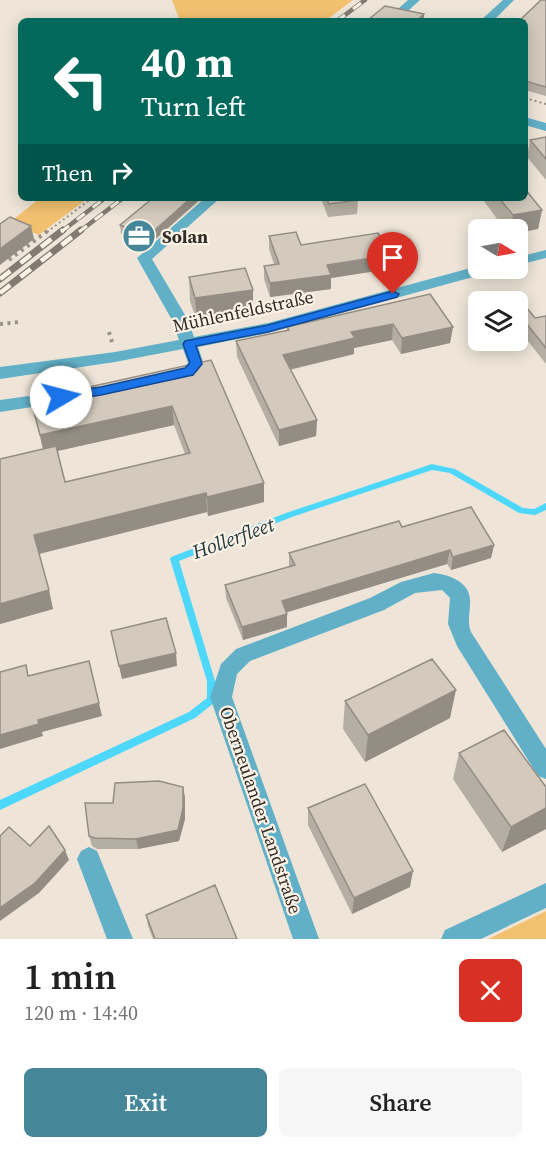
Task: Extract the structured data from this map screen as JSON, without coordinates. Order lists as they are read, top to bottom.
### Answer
{
  "streets": {
    "street": ["Mühlenfeldstraße", "Oberneulander Landstraße"]
  },
  "water": ["Hollerfleet"],
  "places": {
    "office": ["Solan"]
  },
  "north": "right",
  "page": {
    "turn": ["40 m", "Turn left"],
    "then": "Then",
    "heading": ["1 min", "120 m · 14:40"],
    "buttons": ["Exit", "Share"]
  }
}
